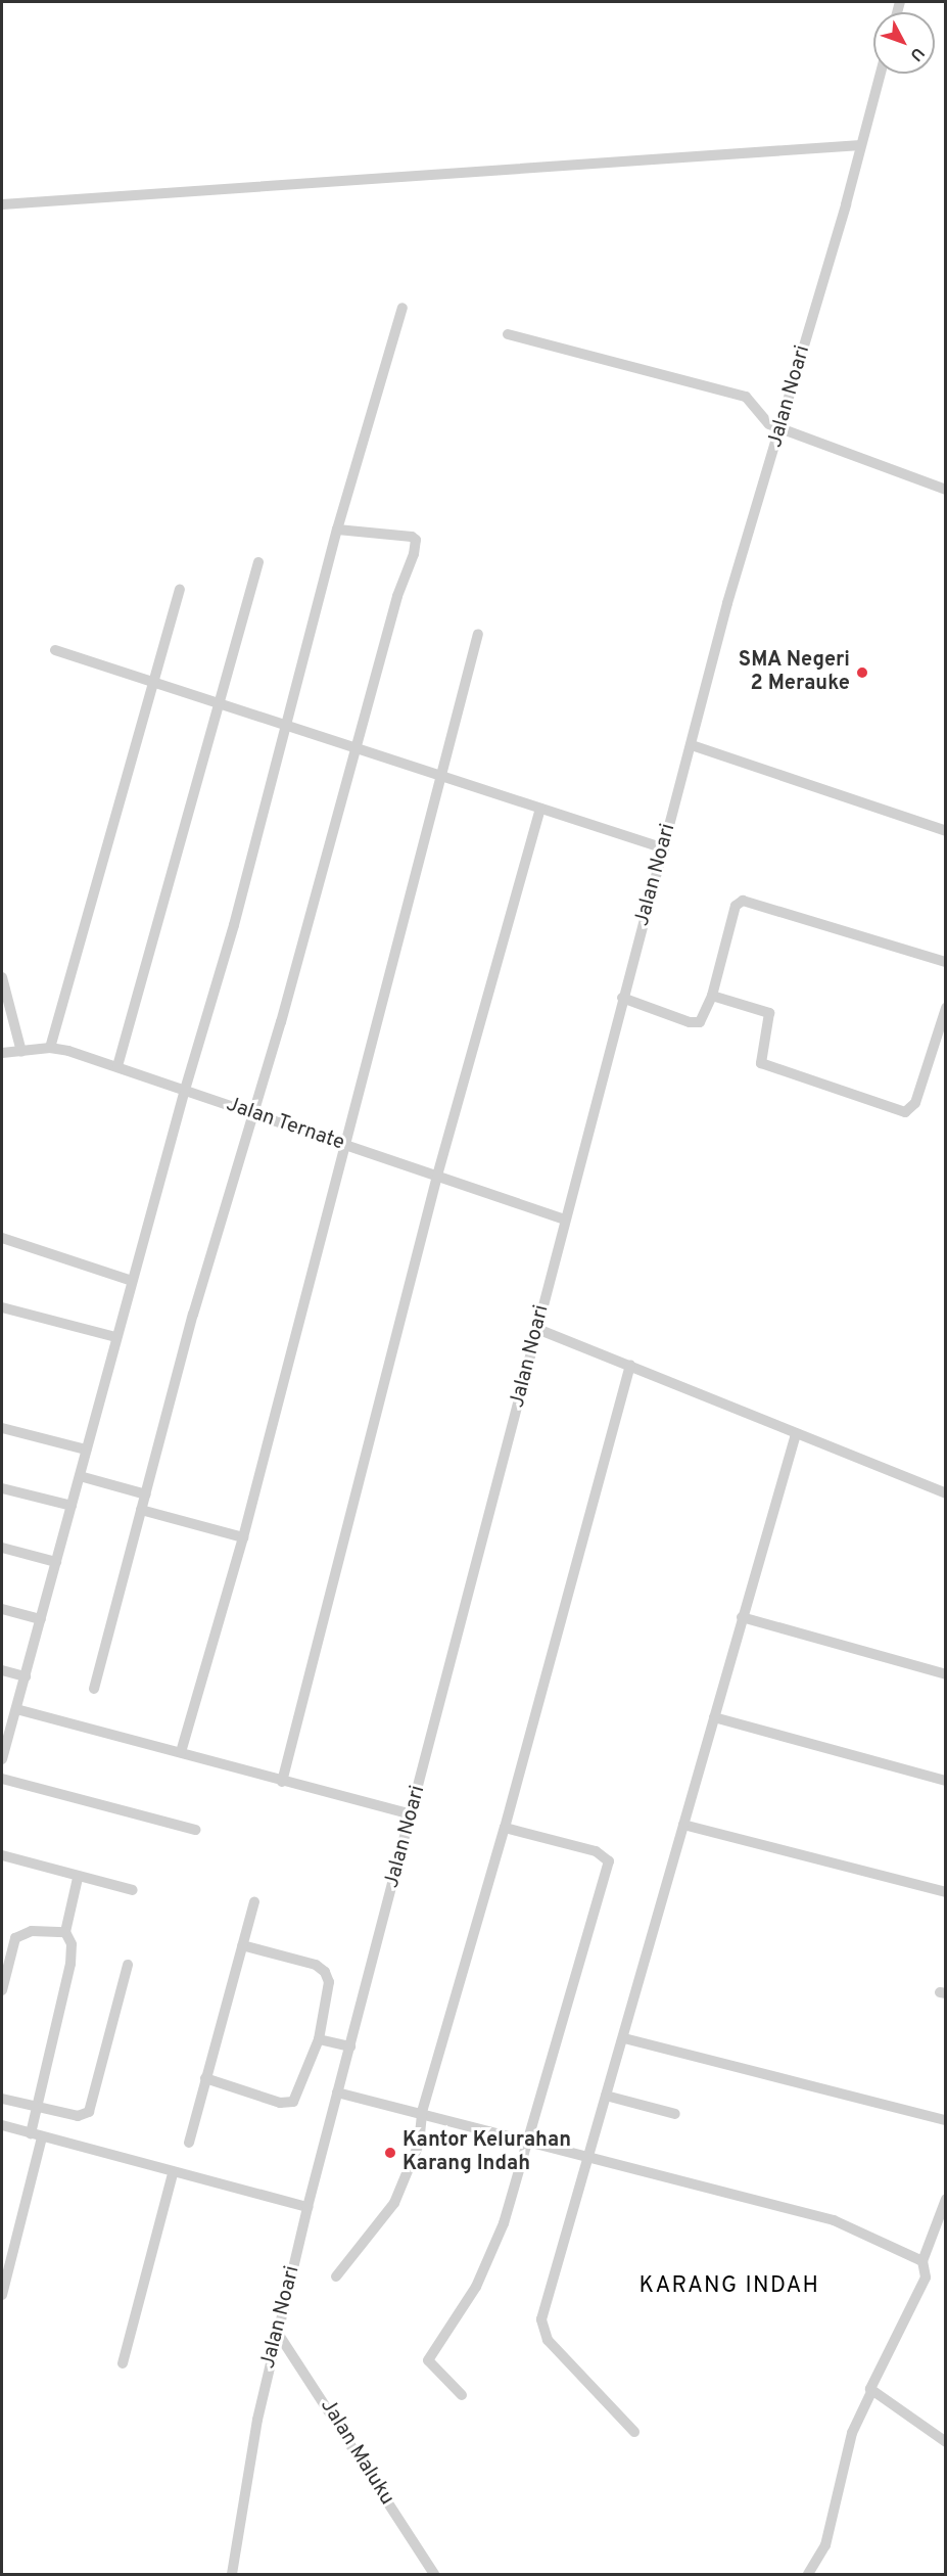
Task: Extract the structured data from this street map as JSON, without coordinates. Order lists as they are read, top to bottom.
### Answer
{
  "streets": {
    "street": ["Jalan Noari", "Jalan Ternate", "Jalan Maluku"]
  },
  "crossings": [
    ["Jalan Noari", "Jalan Ternate"],
    ["Jalan Noari", "Jalan Maluku"]
  ],
  "districts": ["KARANG INDAH"],
  "places": ["SMA Negeri 2 Merauke", "Kantor Kelurahan Karang Indah"],
  "north": "bottom right"
}
